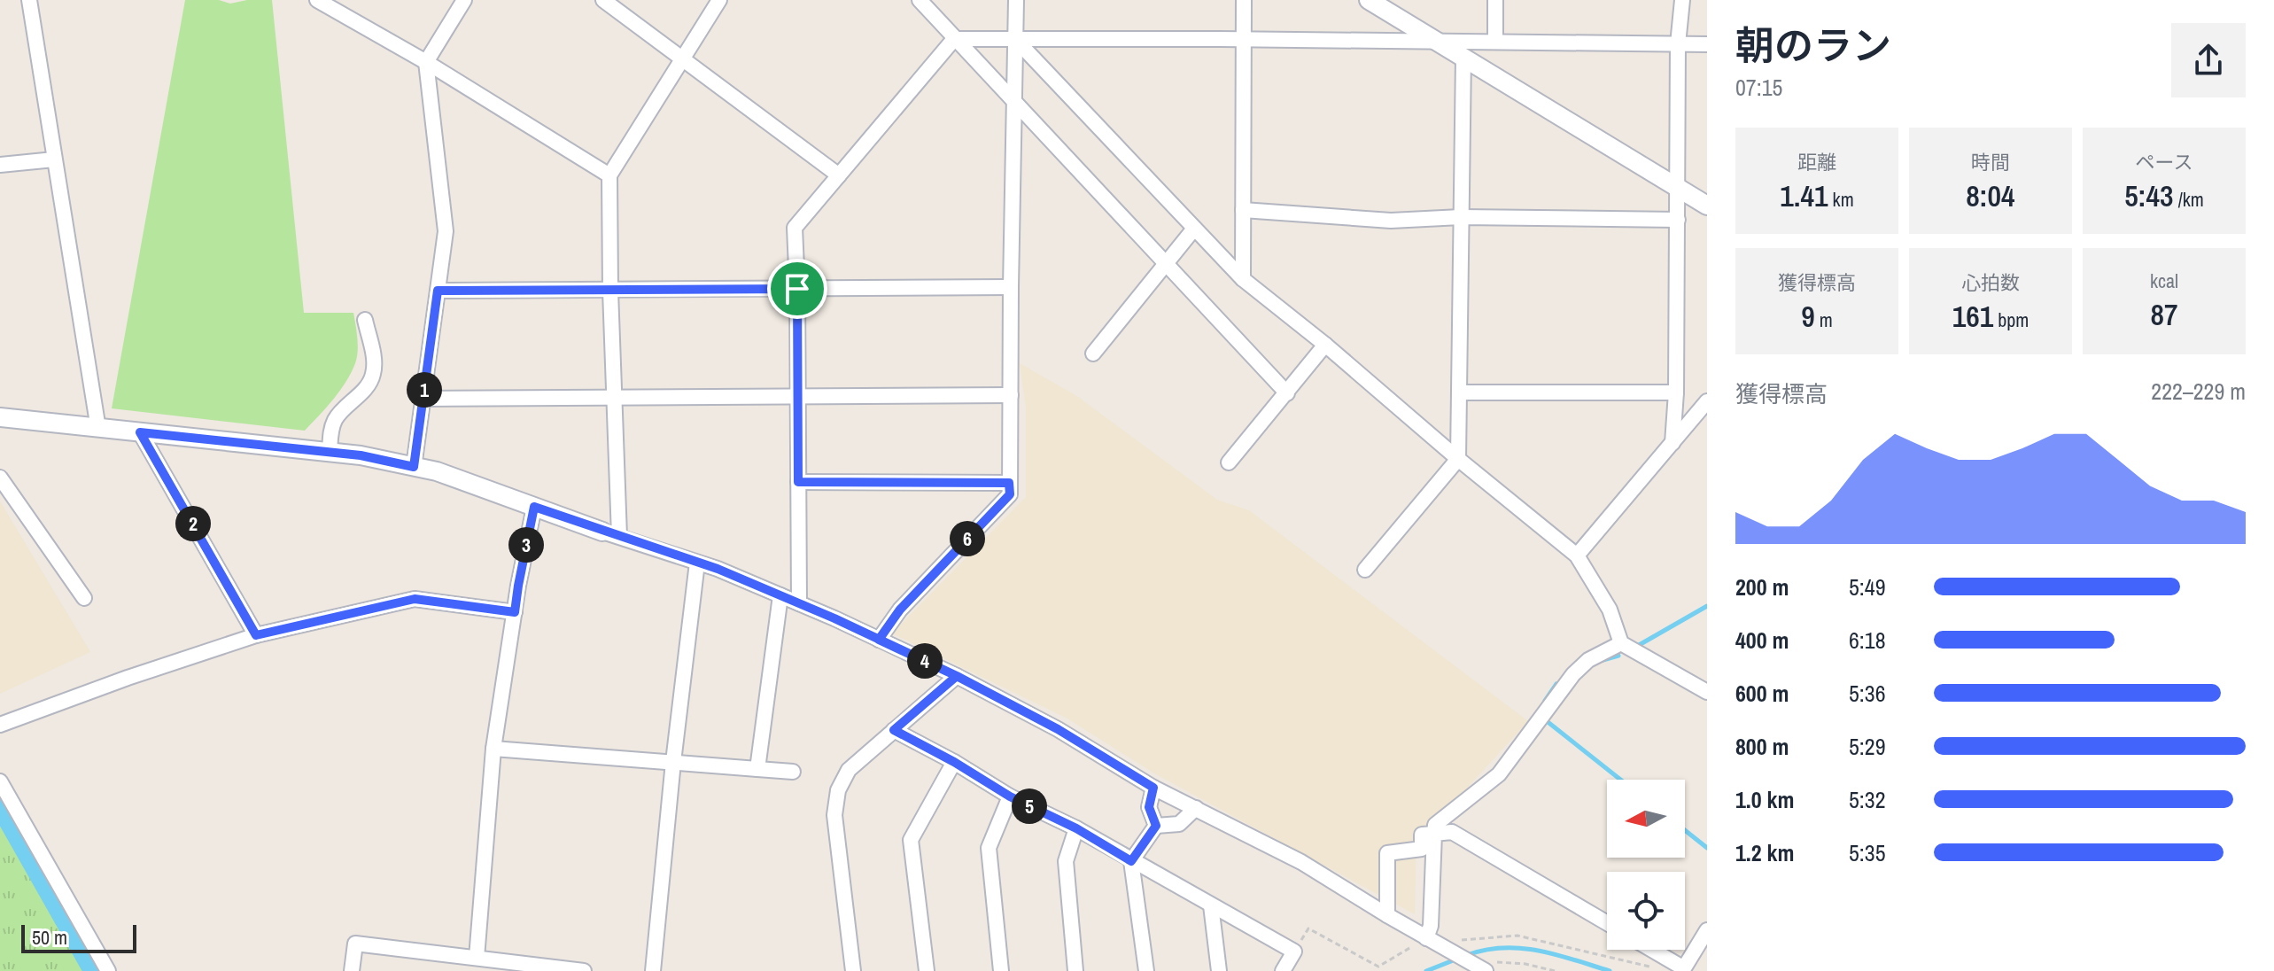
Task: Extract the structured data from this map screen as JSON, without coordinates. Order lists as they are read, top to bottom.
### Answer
{
  "scale_bar": "50 m",
  "north": "left",
  "page": {
    "heading": ["朝のラン", "07:15"],
    "stats": [
      ["距離", "1.41 km"],
      ["時間", "8:04"],
      ["ペース", "5:43 /km"],
      ["獲得標高", "9 m"],
      ["心拍数", "161 bpm"],
      ["kcal", "87"]
    ],
    "chart": ["獲得標高", "222–229 m"],
    "pins": [
      "1",
      "2",
      "6",
      "3",
      "4",
      "5"
    ],
    "list": [
      {
        "name": "200 m",
        "note": "5:49"
      },
      {
        "name": "400 m",
        "note": "6:18"
      },
      {
        "name": "600 m",
        "note": "5:36"
      },
      {
        "name": "800 m",
        "note": "5:29"
      },
      {
        "name": "1.0 km",
        "note": "5:32"
      },
      {
        "name": "1.2 km",
        "note": "5:35"
      }
    ],
    "scale": "50 m"
  }
}
